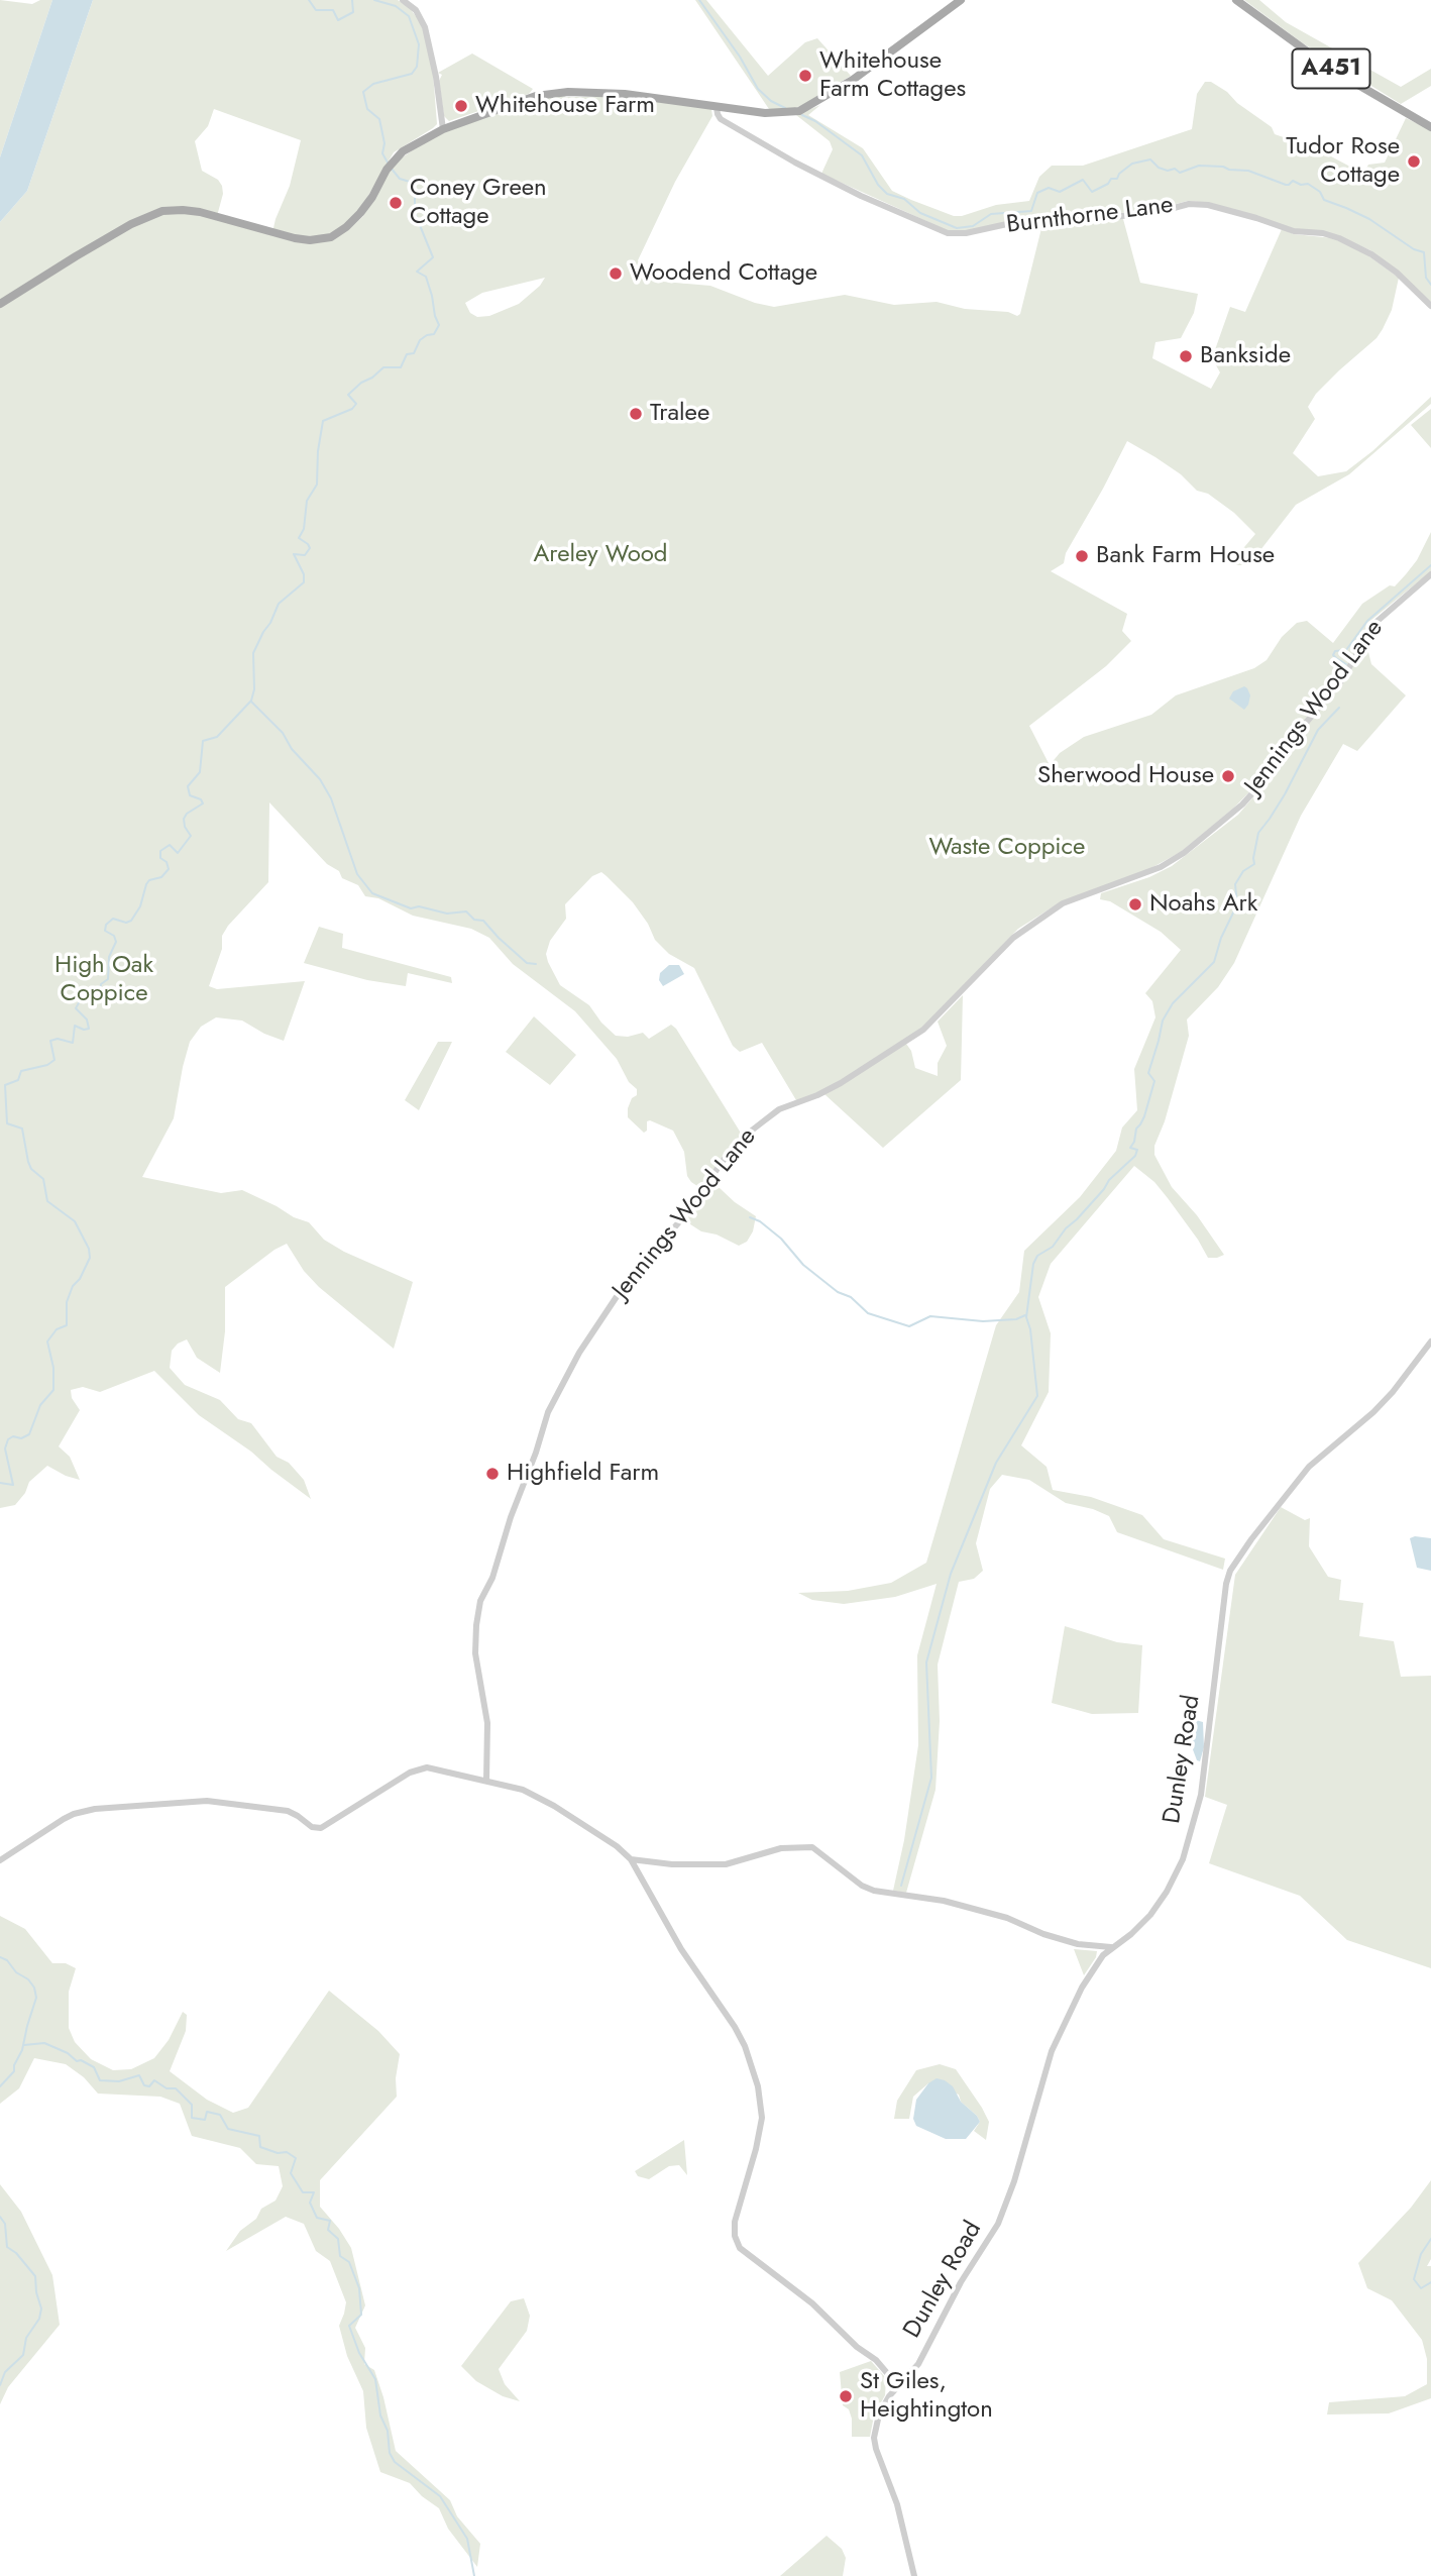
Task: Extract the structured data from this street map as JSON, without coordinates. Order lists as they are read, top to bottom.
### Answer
{
  "streets": {
    "main road": ["A451"],
    "street": ["Burnthorne Lane", "Jennings Wood Lane", "Dunley Road"]
  },
  "parks": ["Areley Wood", "Waste Coppice", "High Oak Coppice"],
  "places": [
    "Whitehouse Farm Cottages",
    "Whitehouse Farm",
    "Tudor Rose Cottage",
    "Coney Green Cottage",
    "Woodend Cottage",
    "Bankside",
    "Tralee",
    "Bank Farm House",
    "Sherwood House",
    "Noahs Ark",
    "Highfield Farm",
    "St Giles, Heightington"
  ]
}
